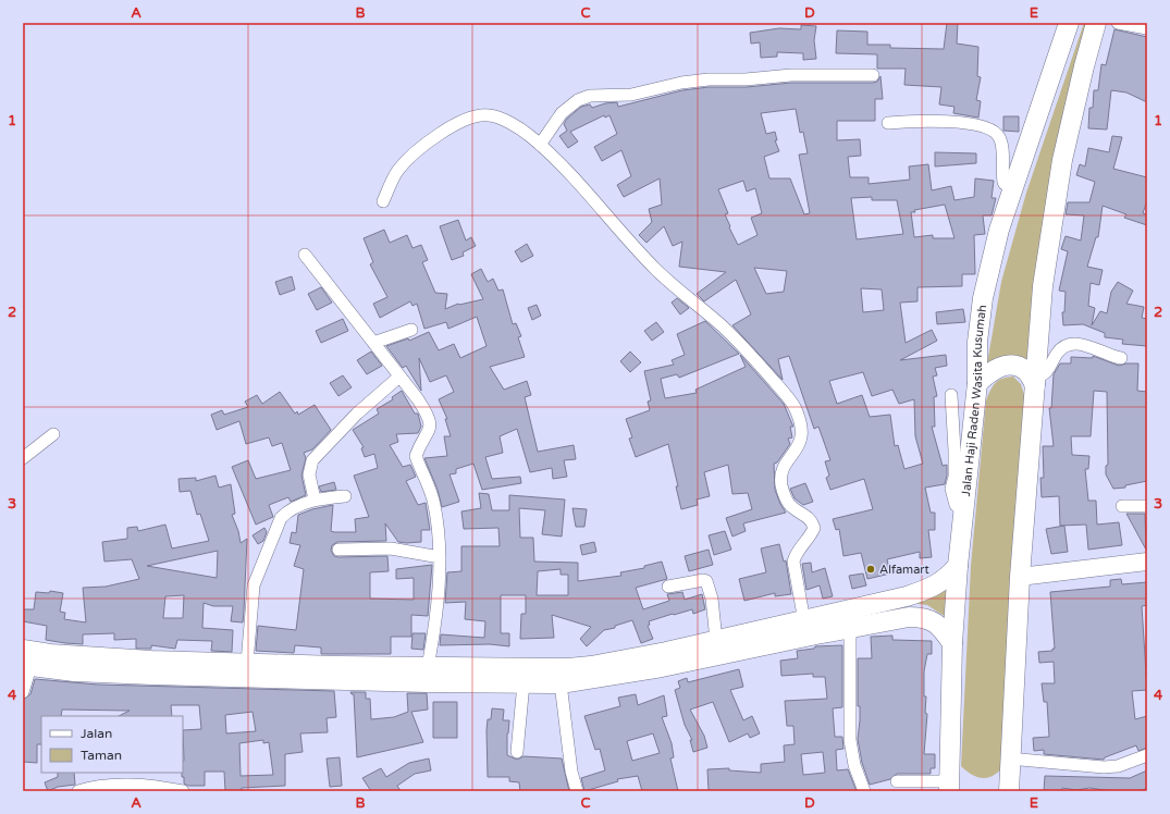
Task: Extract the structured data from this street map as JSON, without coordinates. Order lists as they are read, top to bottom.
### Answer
{
  "streets": {
    "highway": ["Jalan Haji Raden Wasita Kusumah"]
  },
  "places": ["Alfamart"],
  "legend": ["Jalan", "Taman"],
  "grid": {
    "columns": [
      "A",
      "B",
      "C",
      "D",
      "E"
    ],
    "rows": [
      "1",
      "2",
      "3",
      "4"
    ]
  }
}
